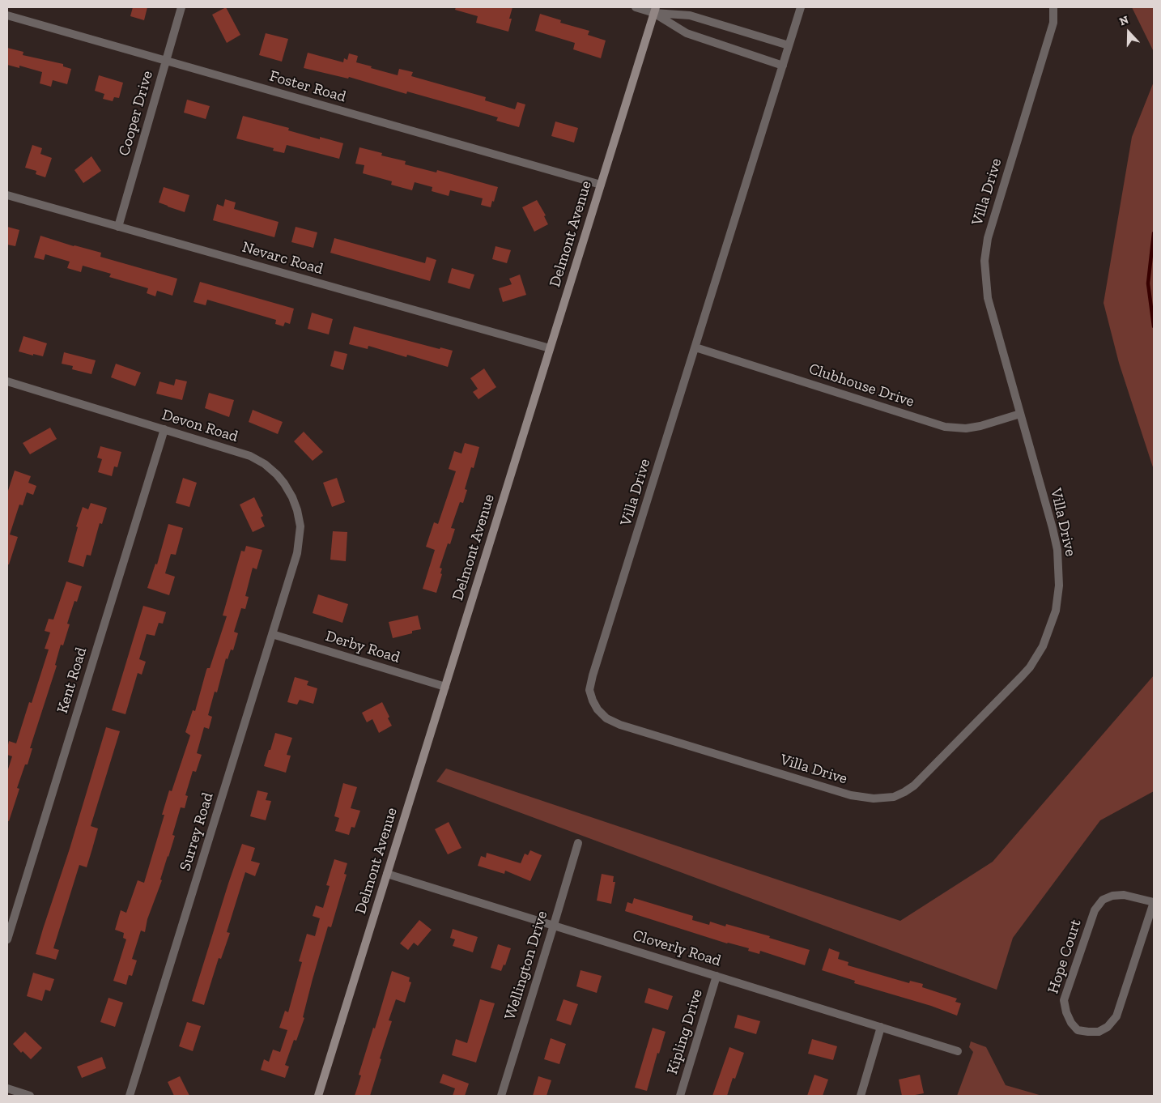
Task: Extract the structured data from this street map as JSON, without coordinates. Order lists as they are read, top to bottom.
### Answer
{
  "streets": {
    "street": [
      "Foster Road",
      "Cooper Drive",
      "Villa Drive",
      "Delmont Avenue",
      "Nevarc Road",
      "Clubhouse Drive",
      "Devon Road",
      "Derby Road",
      "Kent Road",
      "Surrey Road",
      "Cloverly Road",
      "Hope Court",
      "Wellington Drive",
      "Kipling Drive"
    ]
  },
  "crossings": [
    ["Foster Road", "Cooper Drive"],
    ["Foster Road", "Delmont Avenue"],
    ["Cooper Drive", "Nevarc Road"],
    ["Villa Drive", "Clubhouse Drive"],
    ["Delmont Avenue", "Nevarc Road"],
    ["Delmont Avenue", "Derby Road"],
    ["Delmont Avenue", "Cloverly Road"],
    ["Devon Road", "Kent Road"],
    ["Devon Road", "Surrey Road"],
    ["Derby Road", "Surrey Road"],
    ["Cloverly Road", "Wellington Drive"],
    ["Cloverly Road", "Kipling Drive"]
  ],
  "north": "top"
}
